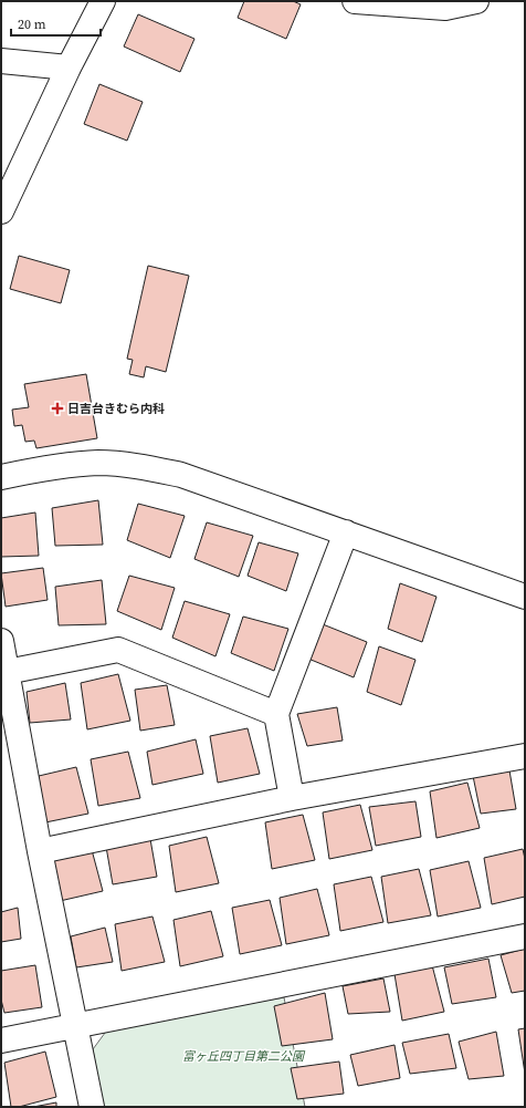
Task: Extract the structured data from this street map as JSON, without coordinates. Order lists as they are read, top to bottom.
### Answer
{
  "parks": ["富ヶ丘四丁目第二公園"],
  "places": {
    "health": ["日吉台きむら内科"]
  },
  "scale_bar": "20 m"
}
